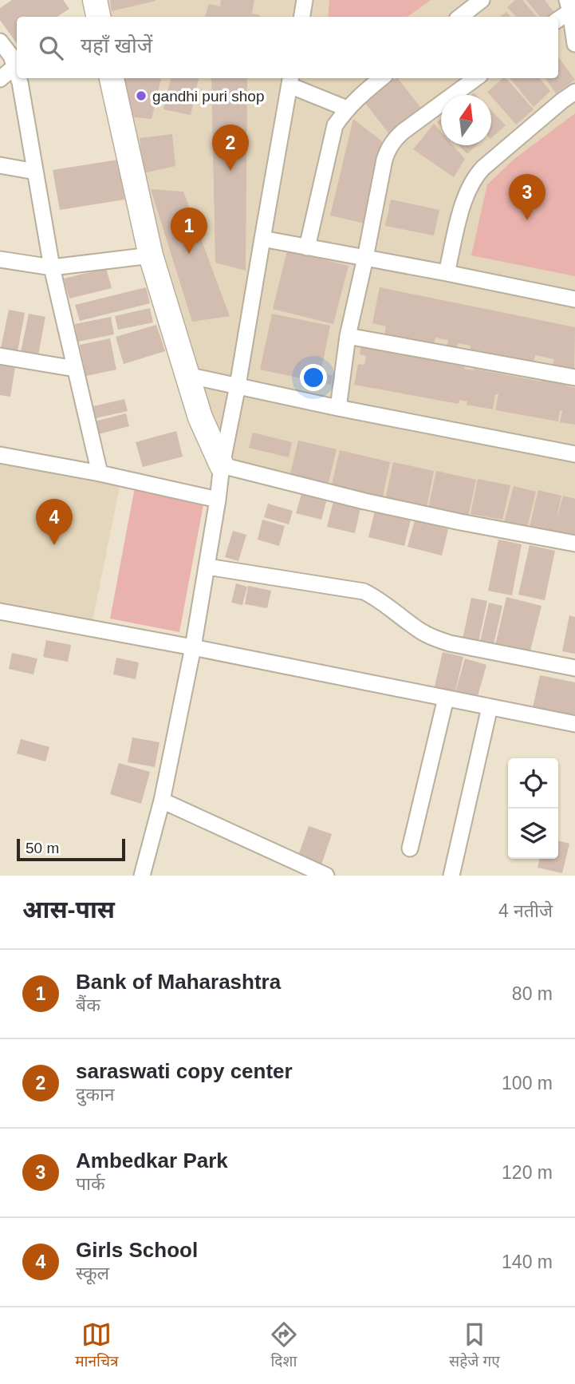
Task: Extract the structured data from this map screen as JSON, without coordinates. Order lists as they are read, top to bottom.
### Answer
{
  "places": ["gandhi puri shop"],
  "scale_bar": "50 m",
  "north": "top",
  "page": {
    "search": "यहाँ खोजें",
    "pins": [
      "2",
      "3",
      "1",
      "4"
    ],
    "scale": "50 m",
    "heading": ["आस-पास", "4 नतीजे"],
    "list": [
      {
        "mark": "1",
        "name": "Bank of Maharashtra",
        "note": "बैंक",
        "value": "80 m"
      },
      {
        "mark": "2",
        "name": "saraswati copy center",
        "note": "दुकान",
        "value": "100 m"
      },
      {
        "mark": "3",
        "name": "Ambedkar Park",
        "note": "पार्क",
        "value": "120 m"
      },
      {
        "mark": "4",
        "name": "Girls School",
        "note": "स्कूल",
        "value": "140 m"
      }
    ],
    "nav": ["मानचित्र", "दिशा", "सहेजे गए"]
  }
}
